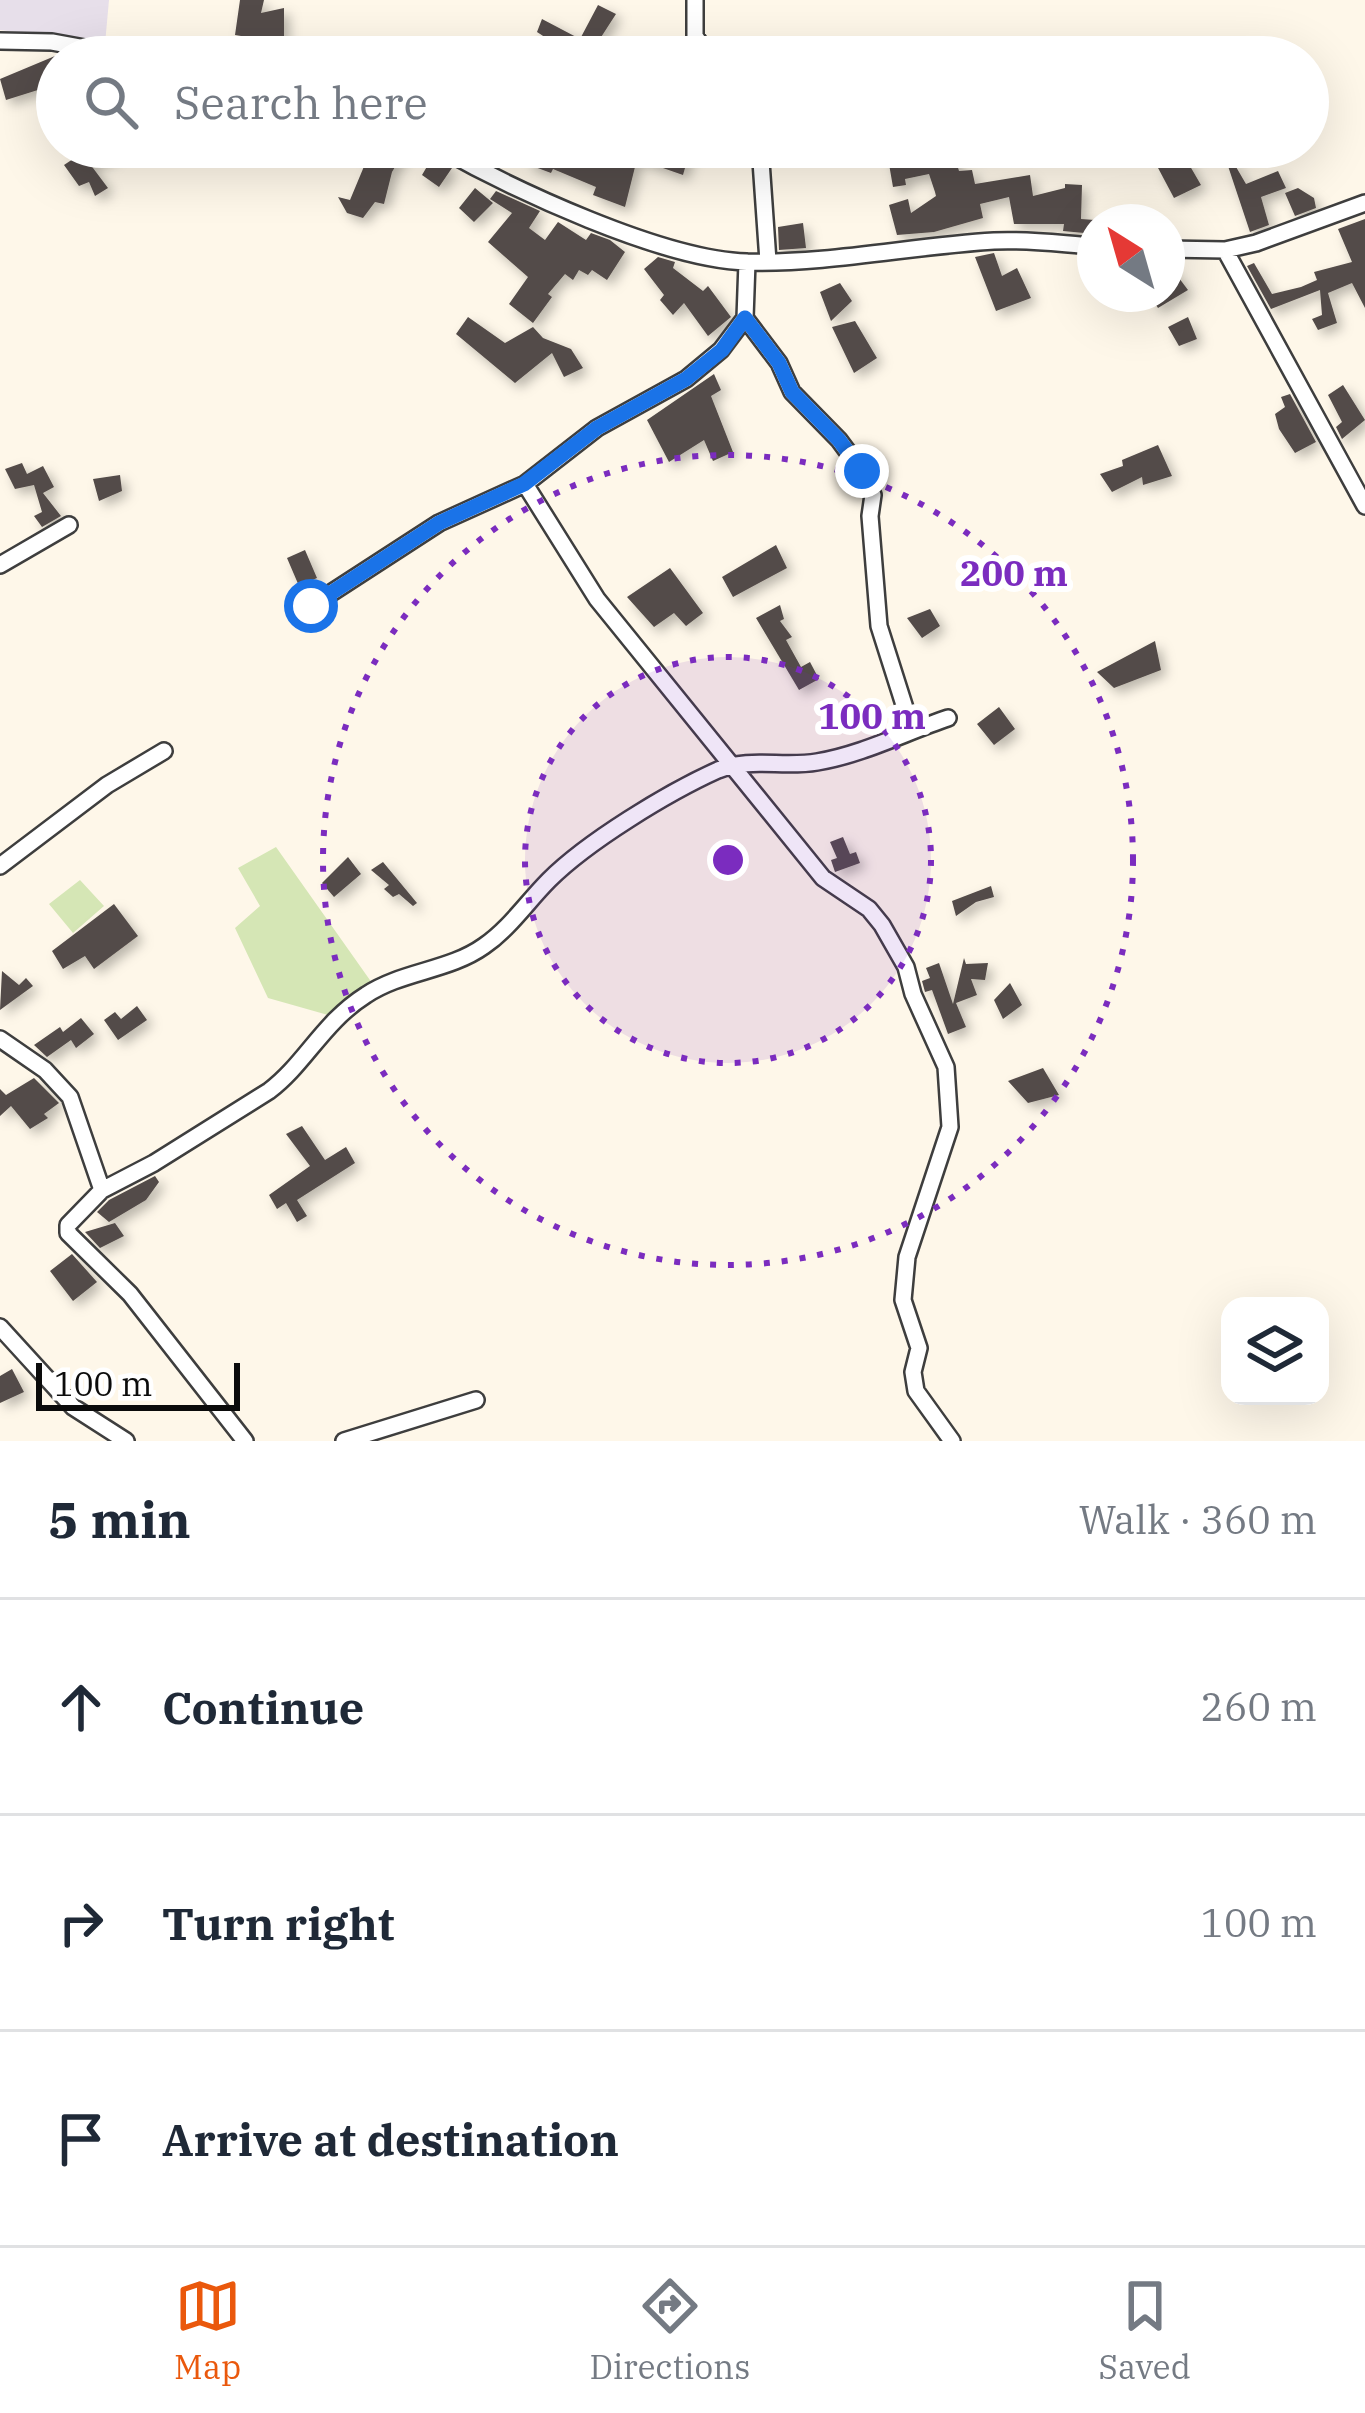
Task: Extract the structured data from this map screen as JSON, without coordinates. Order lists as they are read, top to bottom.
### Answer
{
  "scale_bar": "100 m",
  "north": "top left",
  "page": {
    "search": "Search here",
    "scale": "100 m",
    "heading": ["5 min", "Walk · 360 m"],
    "list": [
      ["Continue", "260 m"],
      ["Turn right", "100 m"],
      "Arrive at destination"
    ],
    "nav": ["Map", "Directions", "Saved"]
  },
  "rings": ["200 m", "100 m"]
}
